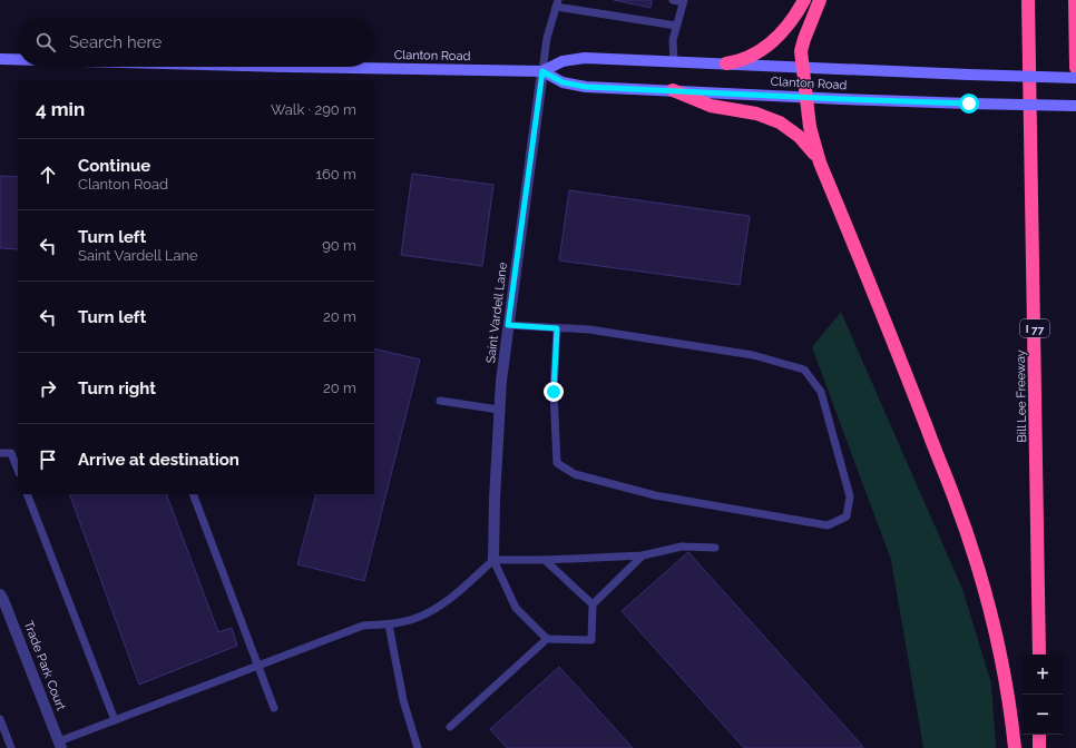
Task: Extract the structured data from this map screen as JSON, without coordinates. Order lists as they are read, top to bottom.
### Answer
{
  "streets": {
    "highway": ["I 77", "Bill Lee Freeway"],
    "main road": ["Clanton Road"],
    "street": ["Saint Vardell Lane", "Trade Park Court"]
  },
  "crossings": [
    ["Clanton Road", "Saint Vardell Lane"]
  ],
  "page": {
    "search": "Search here",
    "heading": ["4 min", "Walk · 290 m"],
    "list": [
      ["Continue", "Clanton Road", "160 m"],
      ["Turn left", "Saint Vardell Lane", "90 m"],
      ["Turn left", "20 m"],
      ["Turn right", "20 m"],
      "Arrive at destination"
    ],
    "map_buttons": ["+", "−"]
  }
}
